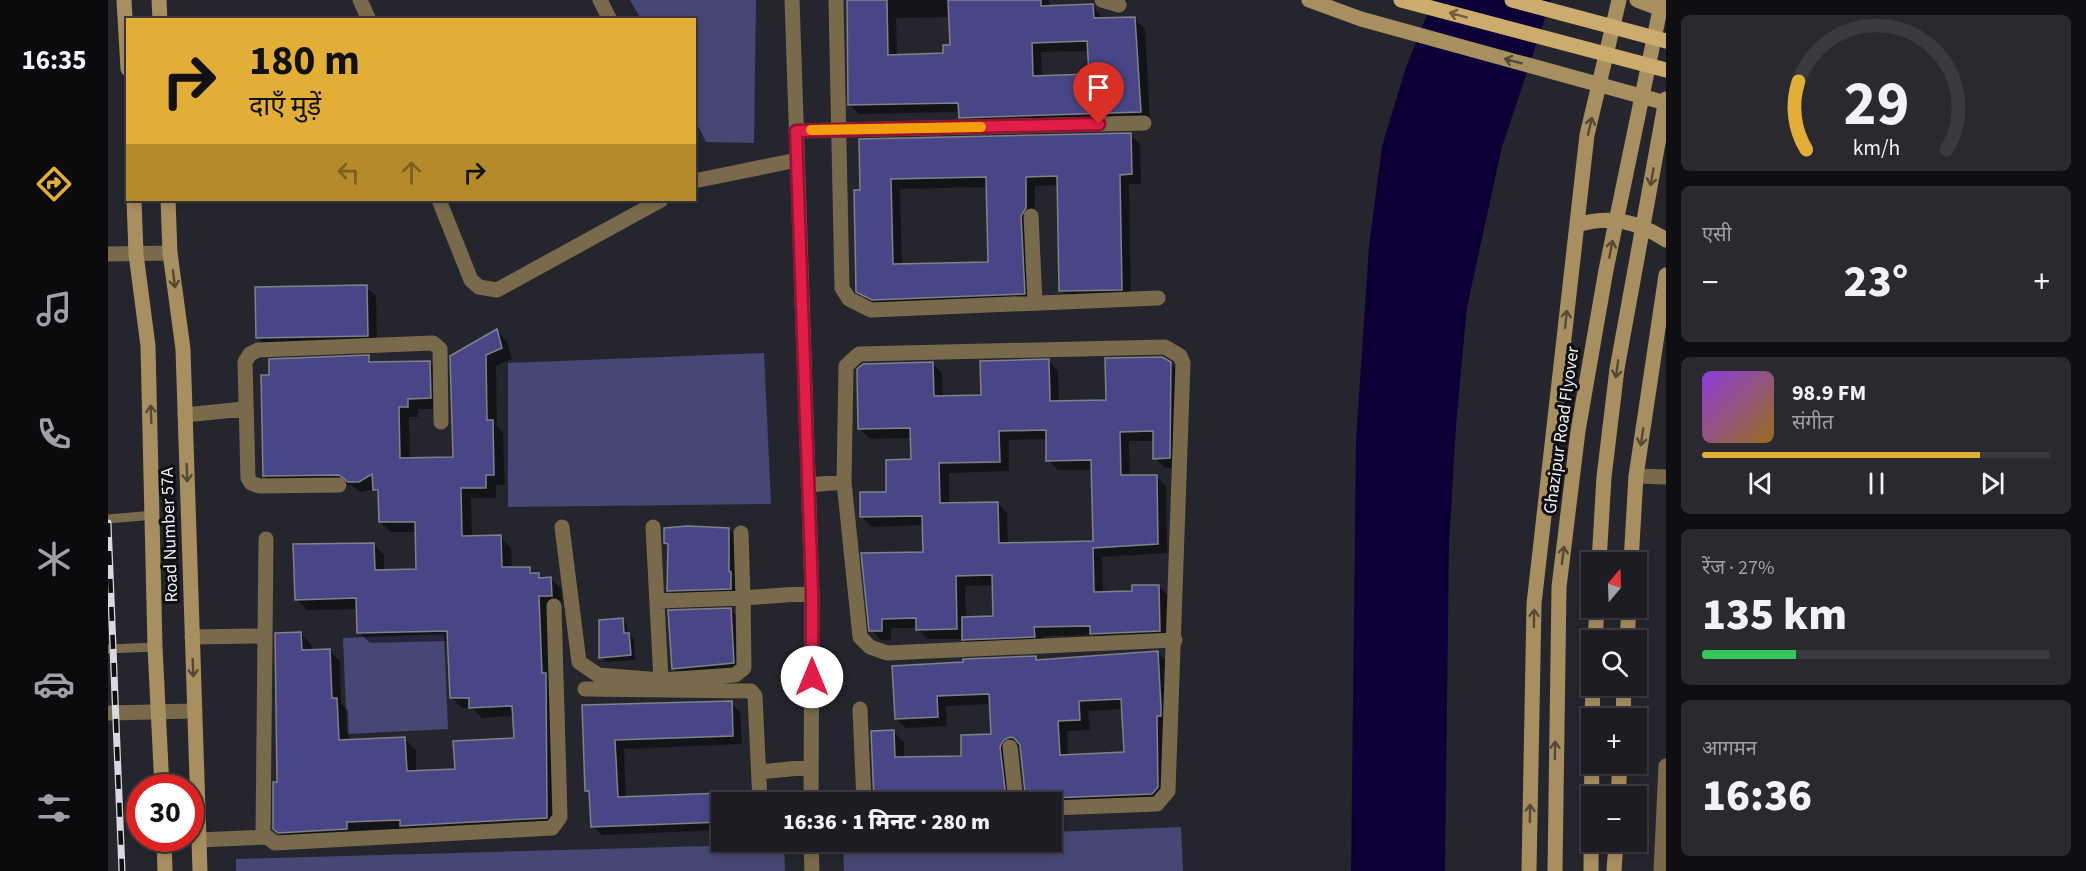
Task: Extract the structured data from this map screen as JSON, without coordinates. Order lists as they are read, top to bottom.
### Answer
{
  "streets": {
    "main road": ["Ghazipur Road Flyover", "Road Number 57A"]
  },
  "north": "top",
  "page": {
    "tabs": "16:35",
    "turn": ["180 m", "दाएँ मुड़ें"],
    "tile": [
      "एसी",
      ["रेंज · 27%", "135 km"],
      ["आगमन", "16:36"]
    ],
    "heat": ["−", "23°", "+"],
    "song": ["98.9 FM", "संगीत"],
    "map_buttons": ["+", "−"],
    "limit": "30",
    "trip": "16:36 · 1 मिनट · 280 m",
    "gauge": ["29", "km/h"]
  }
}
